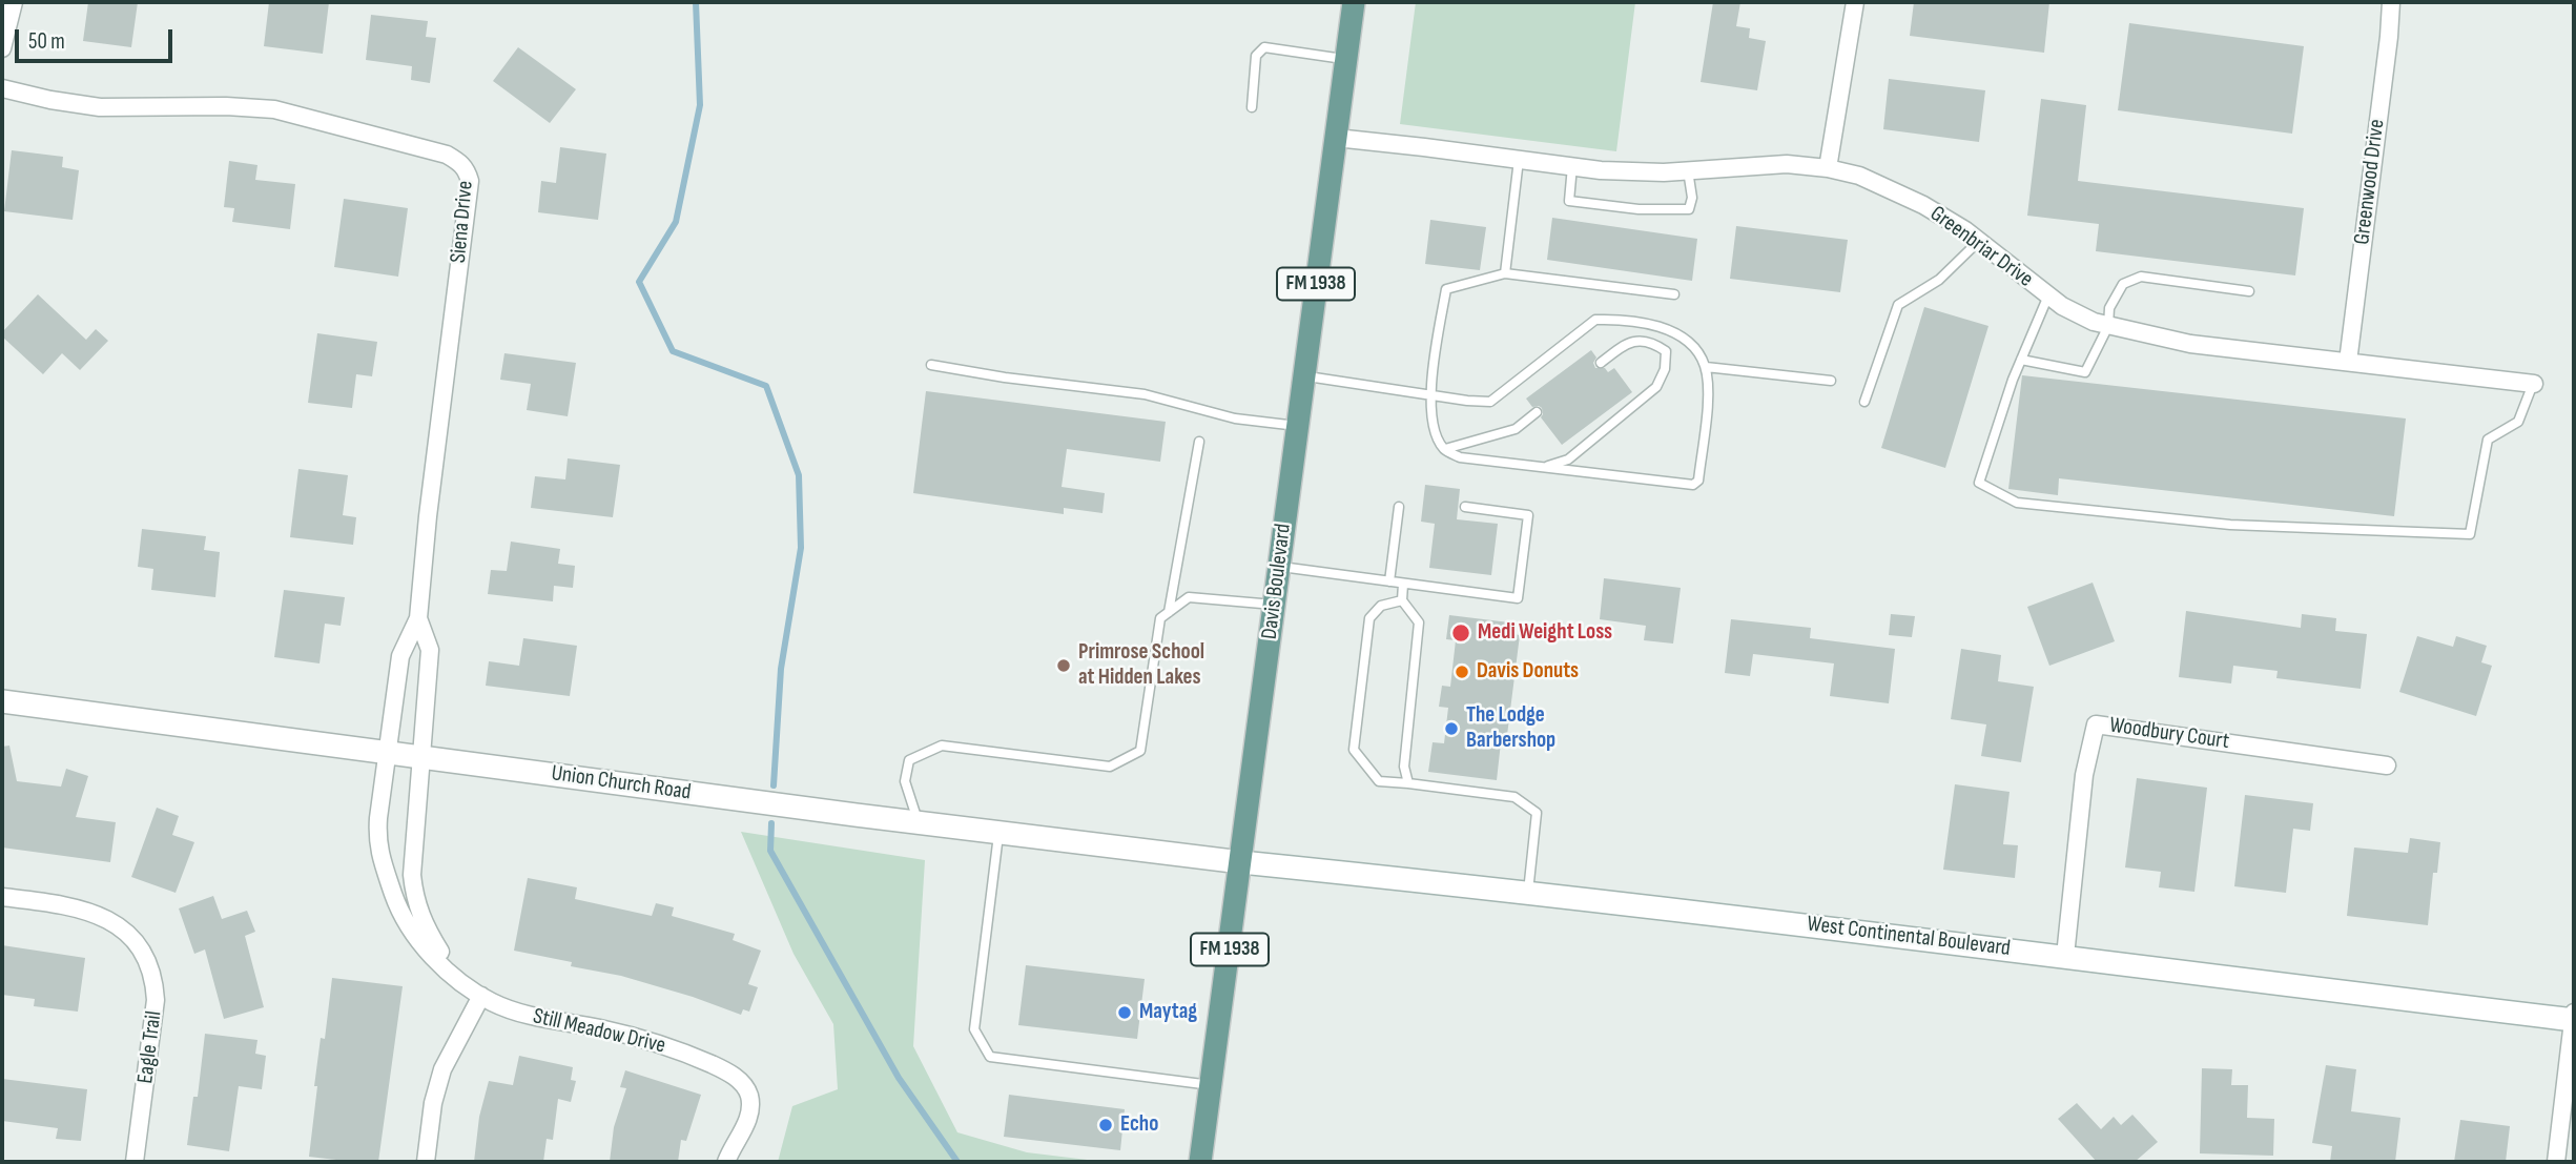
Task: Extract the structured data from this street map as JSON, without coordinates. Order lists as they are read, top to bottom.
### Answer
{
  "streets": {
    "main road": [
      "FM 1938",
      "Davis Boulevard",
      "Union Church Road",
      "West Continental Boulevard"
    ],
    "street": [
      "Greenwood Drive",
      "Siena Drive",
      "Greenbriar Drive",
      "Woodbury Court",
      "Still Meadow Drive",
      "Eagle Trail"
    ]
  },
  "crossings": [
    ["Greenwood Drive", "Greenbriar Drive"],
    ["Siena Drive", "Union Church Road"],
    ["Siena Drive", "Still Meadow Drive"],
    ["Greenbriar Drive", "Davis Boulevard"],
    ["Davis Boulevard", "Union Church Road"],
    ["Davis Boulevard", "West Continental Boulevard"],
    ["Woodbury Court", "West Continental Boulevard"],
    ["Union Church Road", "West Continental Boulevard"],
    ["Union Church Road", "Still Meadow Drive"]
  ],
  "places": [
    "Medi Weight Loss",
    "Primrose School at Hidden Lakes",
    "Davis Donuts",
    "The Lodge Barbershop",
    "Maytag",
    "Echo"
  ],
  "scale_bar": "50 m"
}
